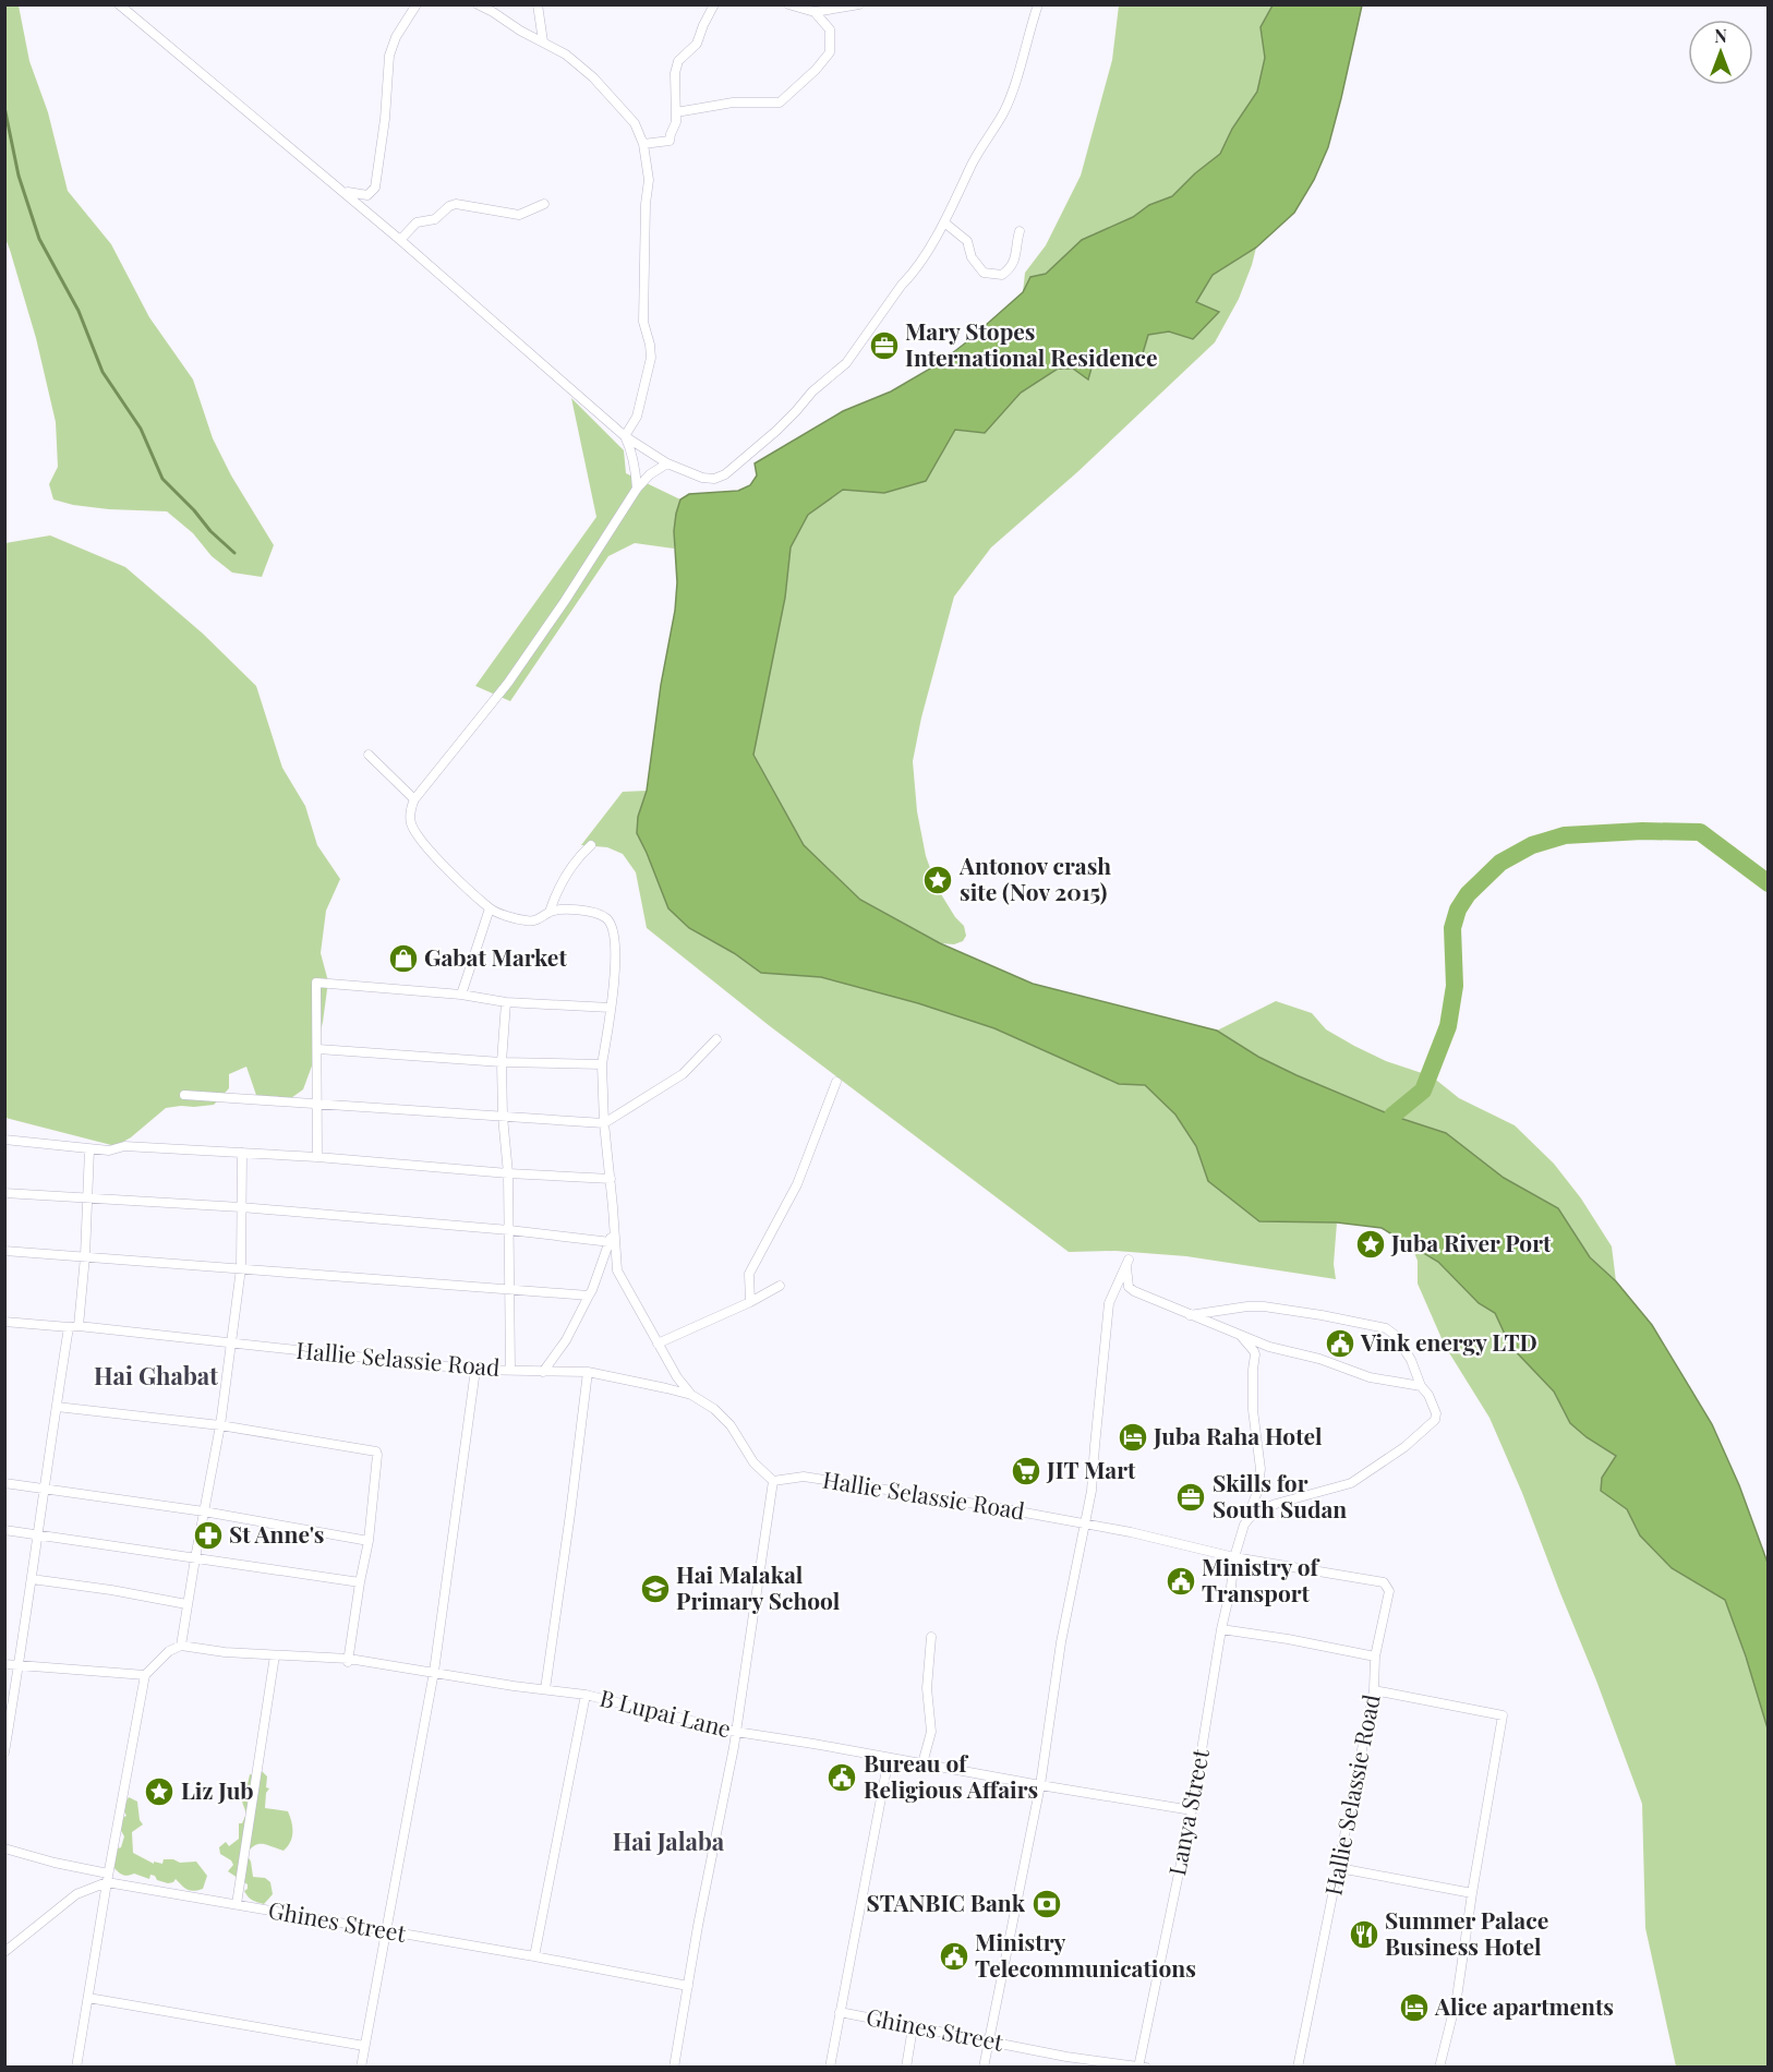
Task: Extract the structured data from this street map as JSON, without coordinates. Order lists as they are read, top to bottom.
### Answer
{
  "streets": {
    "street": [
      "Hallie Selassie Road",
      "B Lupai Lane",
      "Lanya Street",
      "Ghines Street"
    ]
  },
  "crossings": [
    ["Hallie Selassie Road", "Lanya Street"],
    ["B Lupai Lane", "Lanya Street"],
    ["Lanya Street", "Ghines Street"]
  ],
  "districts": ["Hai Ghabat", "Hai Jalaba"],
  "places": {
    "office": ["Mary Stopes International Residence", "Skills for South Sudan"],
    "place": ["Antonov crash site (Nov 2015)", "Juba River Port", "Liz Jub"],
    "shop": ["Gabat Market"],
    "public building": [
      "Vink energy LTD",
      "Ministry of Transport",
      "Bureau of Religious Affairs",
      "Ministry Telecommunications"
    ],
    "hotel": ["Juba Raha Hotel", "Alice apartments"],
    "supermarket": ["JIT Mart"],
    "pharmacy": ["St Anne's"],
    "school or university": ["Hai Malakal Primary School"],
    "bank": ["STANBIC Bank"],
    "restaurant": ["Summer Palace Business Hotel"]
  },
  "north": "top"
}
